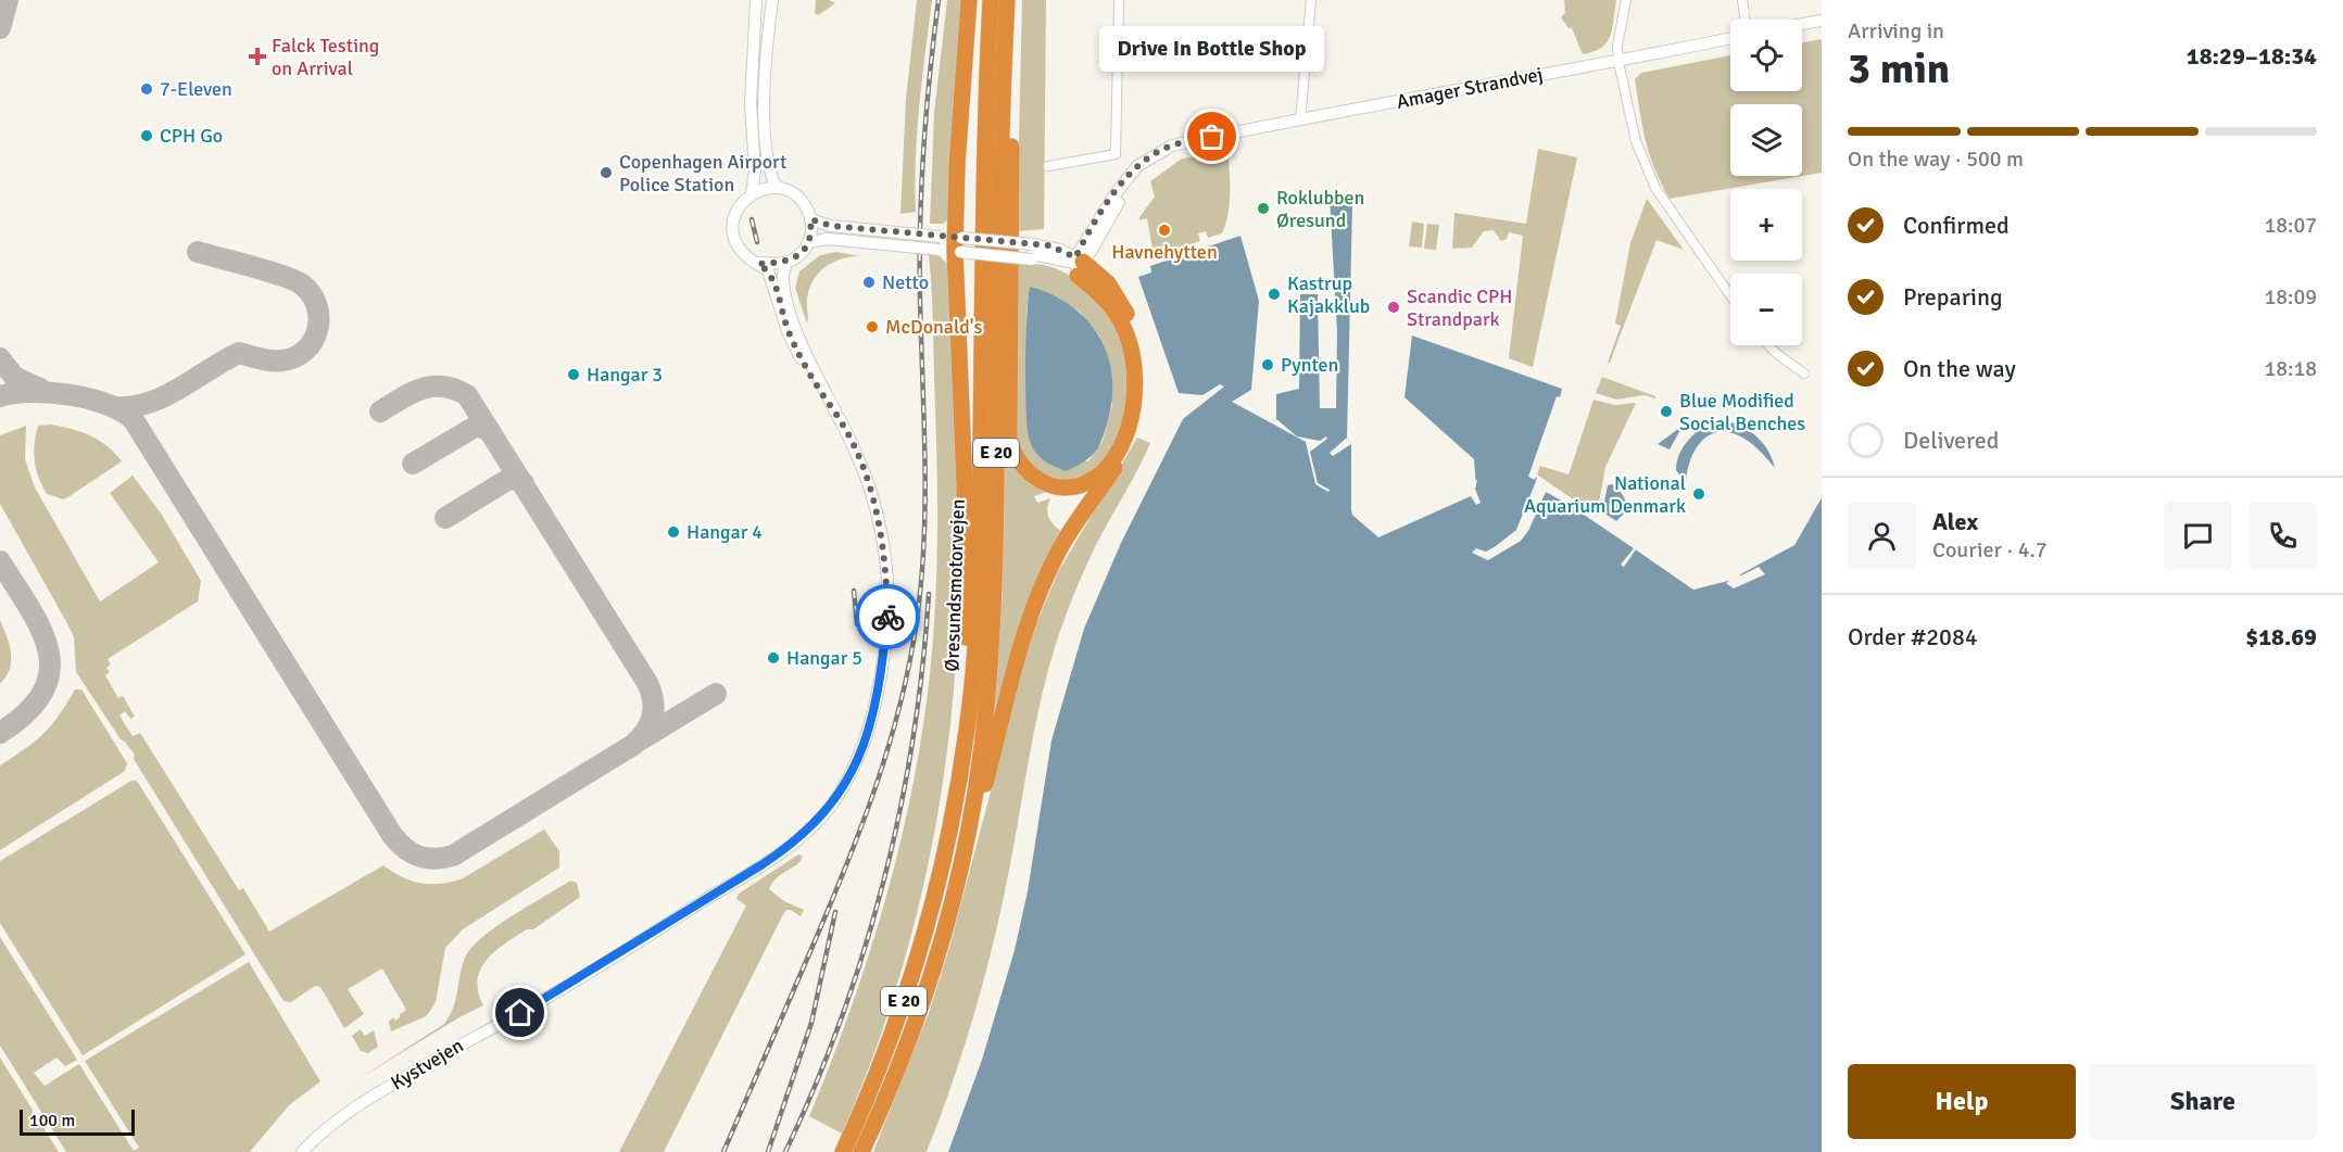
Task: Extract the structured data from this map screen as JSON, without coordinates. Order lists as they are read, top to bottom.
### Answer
{
  "streets": {
    "highway": ["E 20", "Øresundsmotorvejen"],
    "street": ["Amager Strandvej", "Kystvejen"]
  },
  "places": {
    "health": ["Falck Testing on Arrival"],
    "other": [
      "7-Eleven",
      "CPH Go",
      "Drive In Bottle Shop",
      "Copenhagen Airport Police Station",
      "Roklubben Øresund",
      "Havnehytten",
      "Netto",
      "Kastrup Kajakklub",
      "Scandic CPH Strandpark",
      "McDonald's",
      "Pynten",
      "Hangar 3",
      "Blue Modified Social Benches",
      "National Aquarium Denmark",
      "Hangar 4",
      "Hangar 5"
    ]
  },
  "scale_bar": "100 m",
  "page": {
    "heading": ["3 min", "Arriving in", "18:29–18:34"],
    "panel": [
      "Alex",
      "Courier · 4.7",
      "Order #2084",
      "$18.69"
    ],
    "map_buttons": ["+", "−"],
    "bubble": "Drive In Bottle Shop",
    "bar": "On the way · 500 m",
    "list": [
      ["Confirmed", "18:07"],
      ["Preparing", "18:09"],
      ["On the way", "18:18"],
      "Delivered"
    ],
    "buttons": ["Help", "Share"],
    "scale": "100 m"
  }
}
